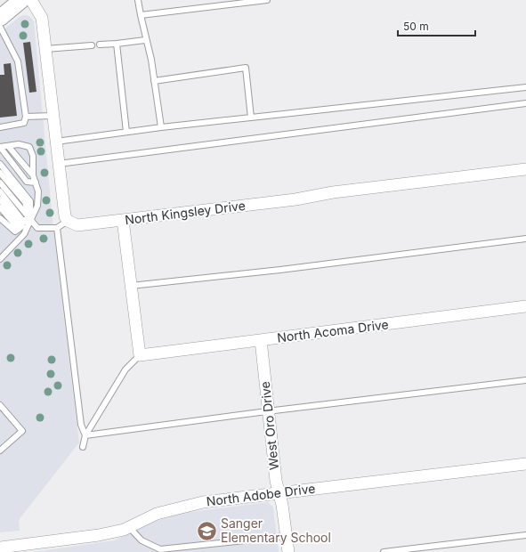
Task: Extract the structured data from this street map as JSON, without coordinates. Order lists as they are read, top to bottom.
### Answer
{
  "streets": {
    "street": [
      "North Kingsley Drive",
      "North Acoma Drive",
      "West Oro Drive",
      "North Adobe Drive"
    ]
  },
  "crossings": [
    ["North Acoma Drive", "West Oro Drive"],
    ["West Oro Drive", "North Adobe Drive"]
  ],
  "places": {
    "school or university": ["Sanger Elementary School"]
  },
  "scale_bar": "50 m"
}
